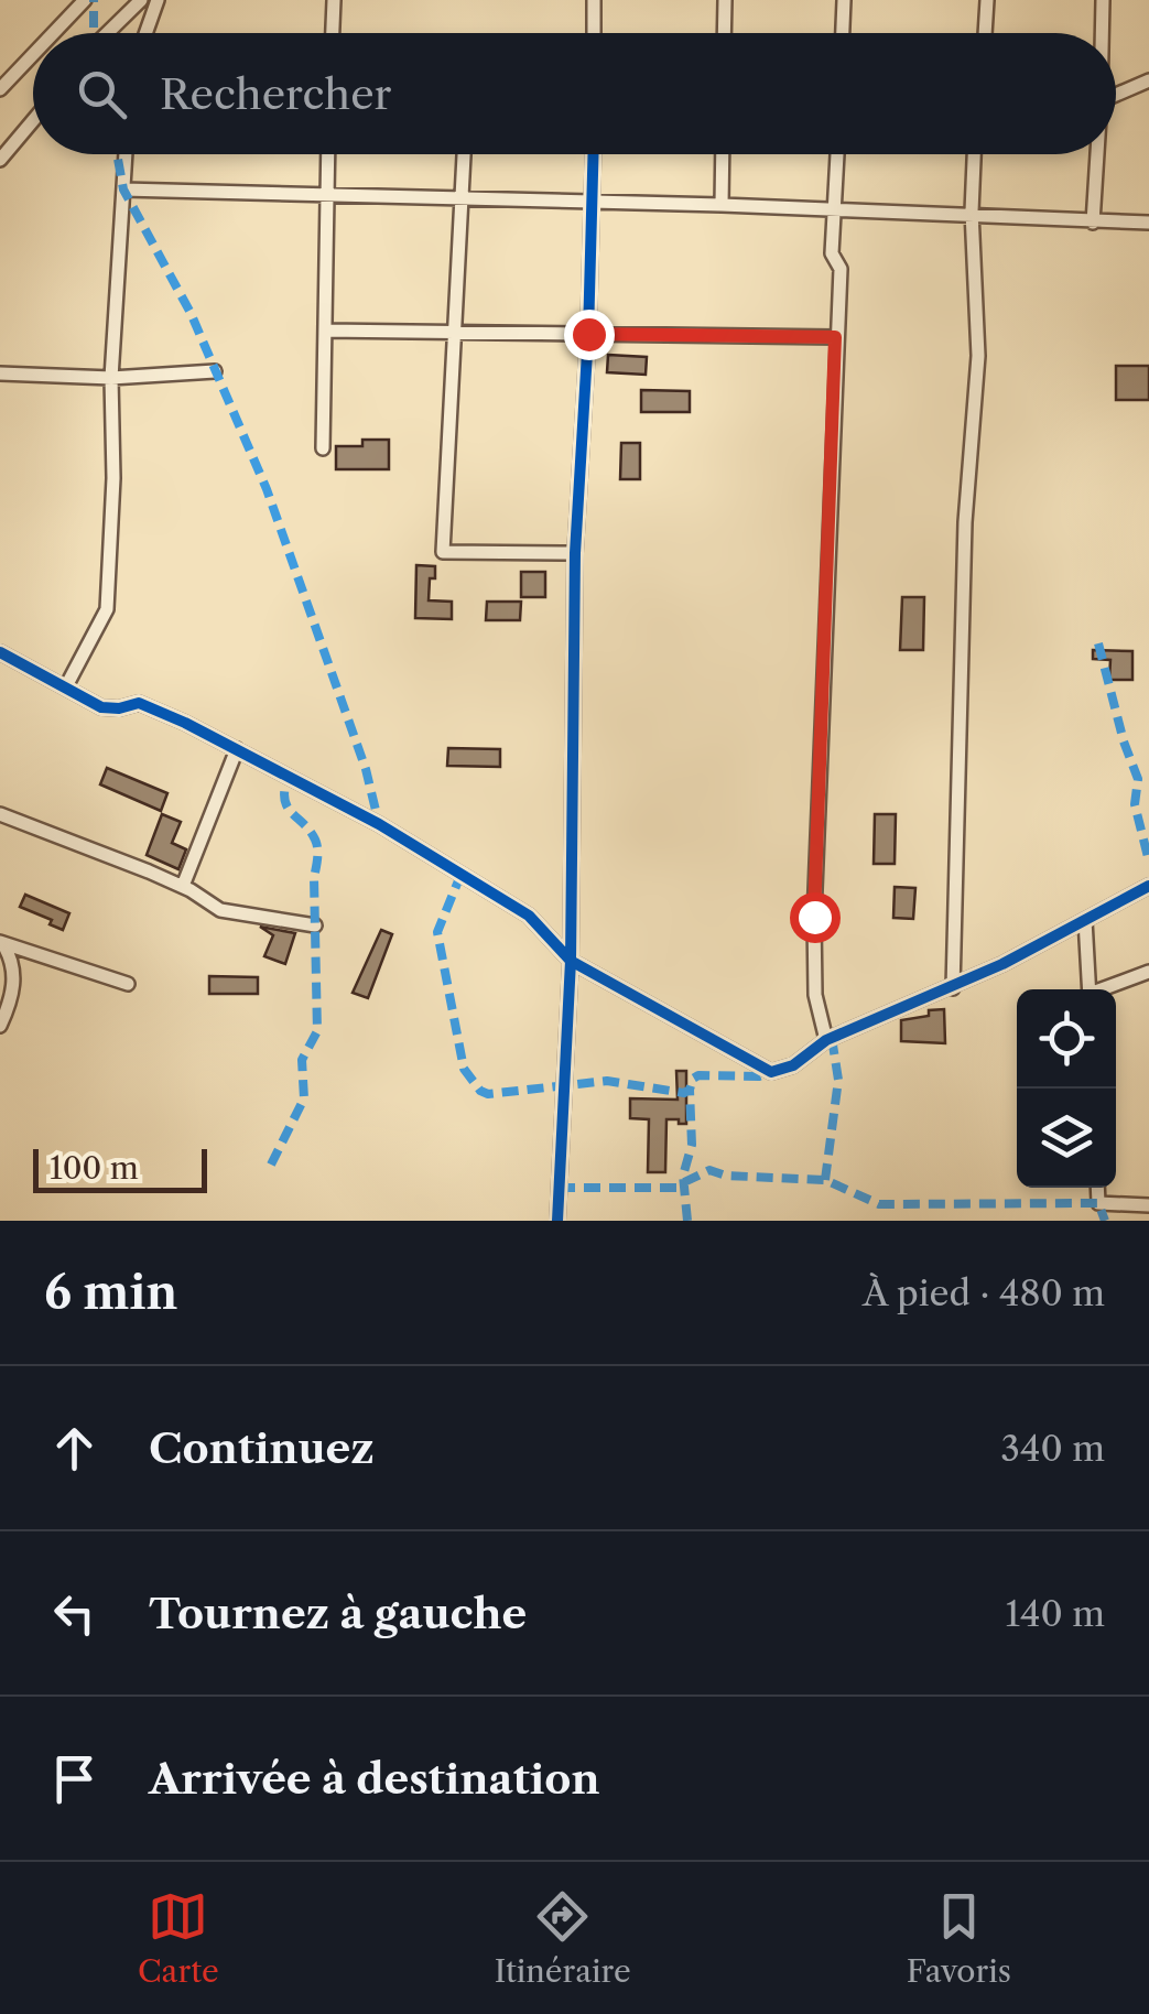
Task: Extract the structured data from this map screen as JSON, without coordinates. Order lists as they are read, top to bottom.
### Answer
{
  "scale_bar": "100 m",
  "page": {
    "search": "Rechercher",
    "scale": "100 m",
    "heading": ["6 min", "À pied · 480 m"],
    "list": [
      ["Continuez", "340 m"],
      ["Tournez à gauche", "140 m"],
      "Arrivée à destination"
    ],
    "nav": ["Carte", "Itinéraire", "Favoris"]
  }
}
